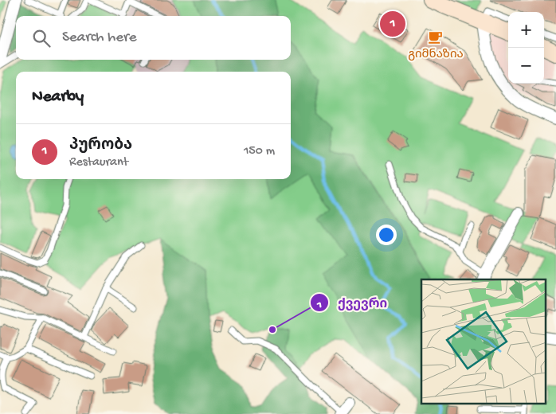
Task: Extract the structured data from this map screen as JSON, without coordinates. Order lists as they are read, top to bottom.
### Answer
{
  "places": {
    "cafe": ["გიმნაზია"],
    "other": ["ქვევრი"]
  },
  "page": {
    "pins": "1",
    "map_buttons": ["+", "−"],
    "search": "Search here",
    "heading": "Nearby",
    "list": [
      {
        "mark": "1",
        "name": "პურობა",
        "note": "Restaurant",
        "value": "150 m"
      }
    ]
  }
}
